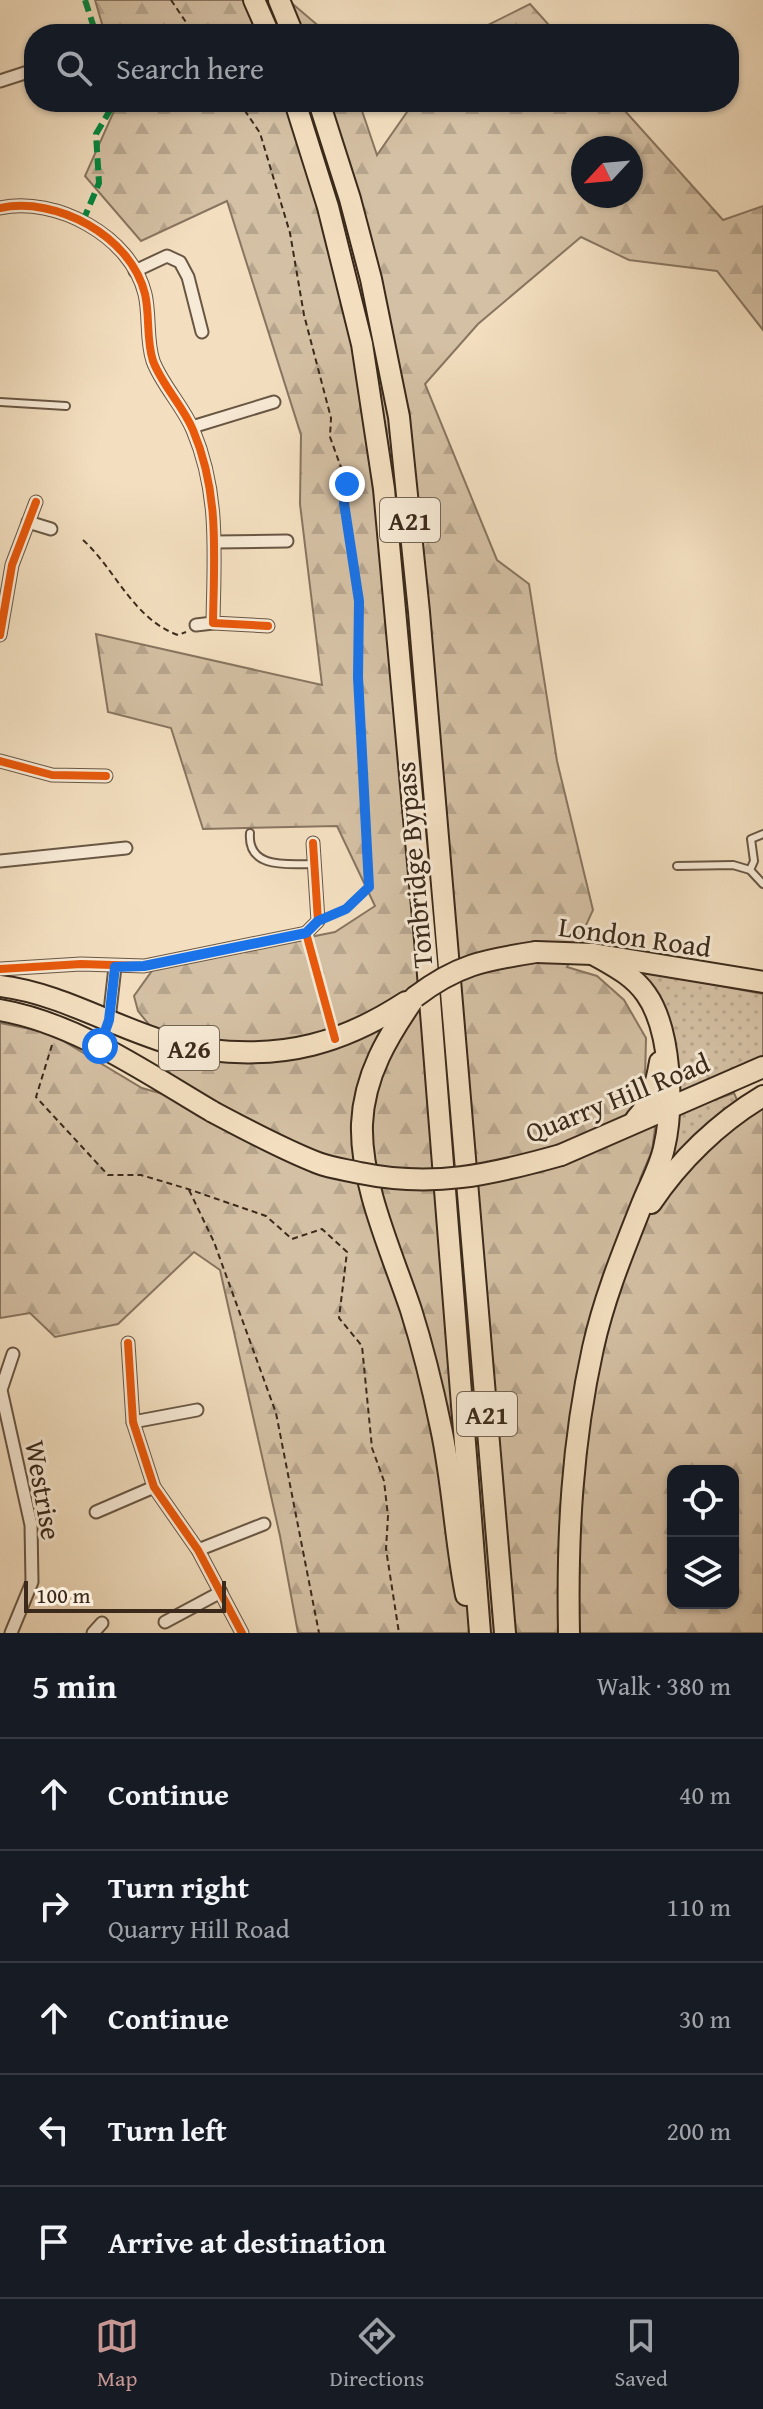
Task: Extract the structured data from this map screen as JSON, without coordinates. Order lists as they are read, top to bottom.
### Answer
{
  "streets": {
    "highway": [
      "A21",
      "Tonbridge Bypass",
      "London Road",
      "A26",
      "Quarry Hill Road"
    ],
    "street": ["Westrise"]
  },
  "crossings": [
    ["London Road", "A26"]
  ],
  "scale_bar": "100 m",
  "north": "bottom left",
  "page": {
    "search": "Search here",
    "scale": "100 m",
    "heading": ["5 min", "Walk · 380 m"],
    "list": [
      ["Continue", "40 m"],
      ["Turn right", "Quarry Hill Road", "110 m"],
      ["Continue", "30 m"],
      ["Turn left", "200 m"],
      "Arrive at destination"
    ],
    "nav": ["Map", "Directions", "Saved"]
  }
}
